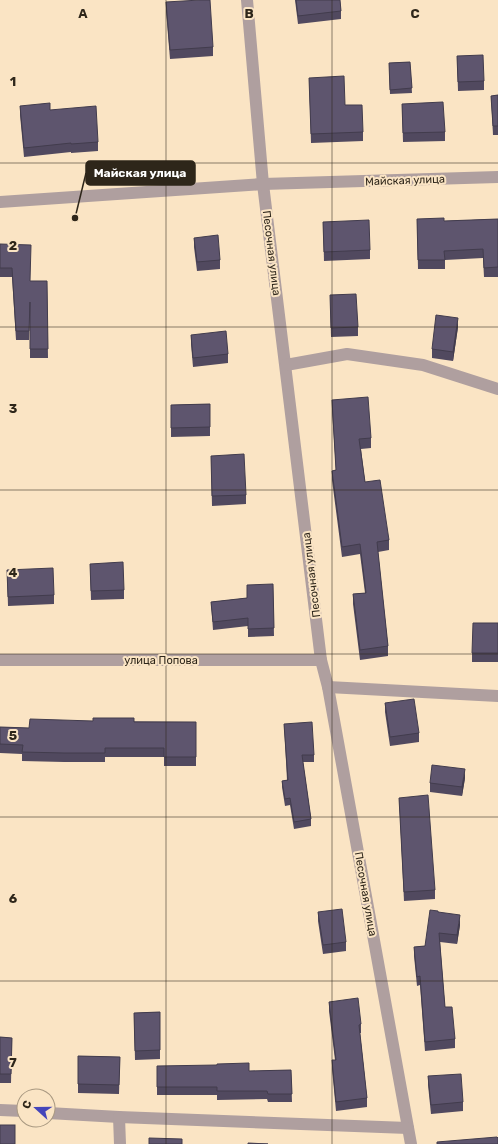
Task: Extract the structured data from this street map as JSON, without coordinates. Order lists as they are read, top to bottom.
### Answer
{
  "streets": {
    "street": ["Майская улица", "Песочная улица", "улица Попова"]
  },
  "crossings": [
    ["Майская улица", "Песочная улица"],
    ["Песочная улица", "улица Попова"]
  ],
  "places": ["Майская улица"],
  "north": "left",
  "grid": {
    "columns": ["A", "B", "C"],
    "rows": [
      "1",
      "2",
      "3",
      "4",
      "5",
      "6",
      "7"
    ]
  }
}
